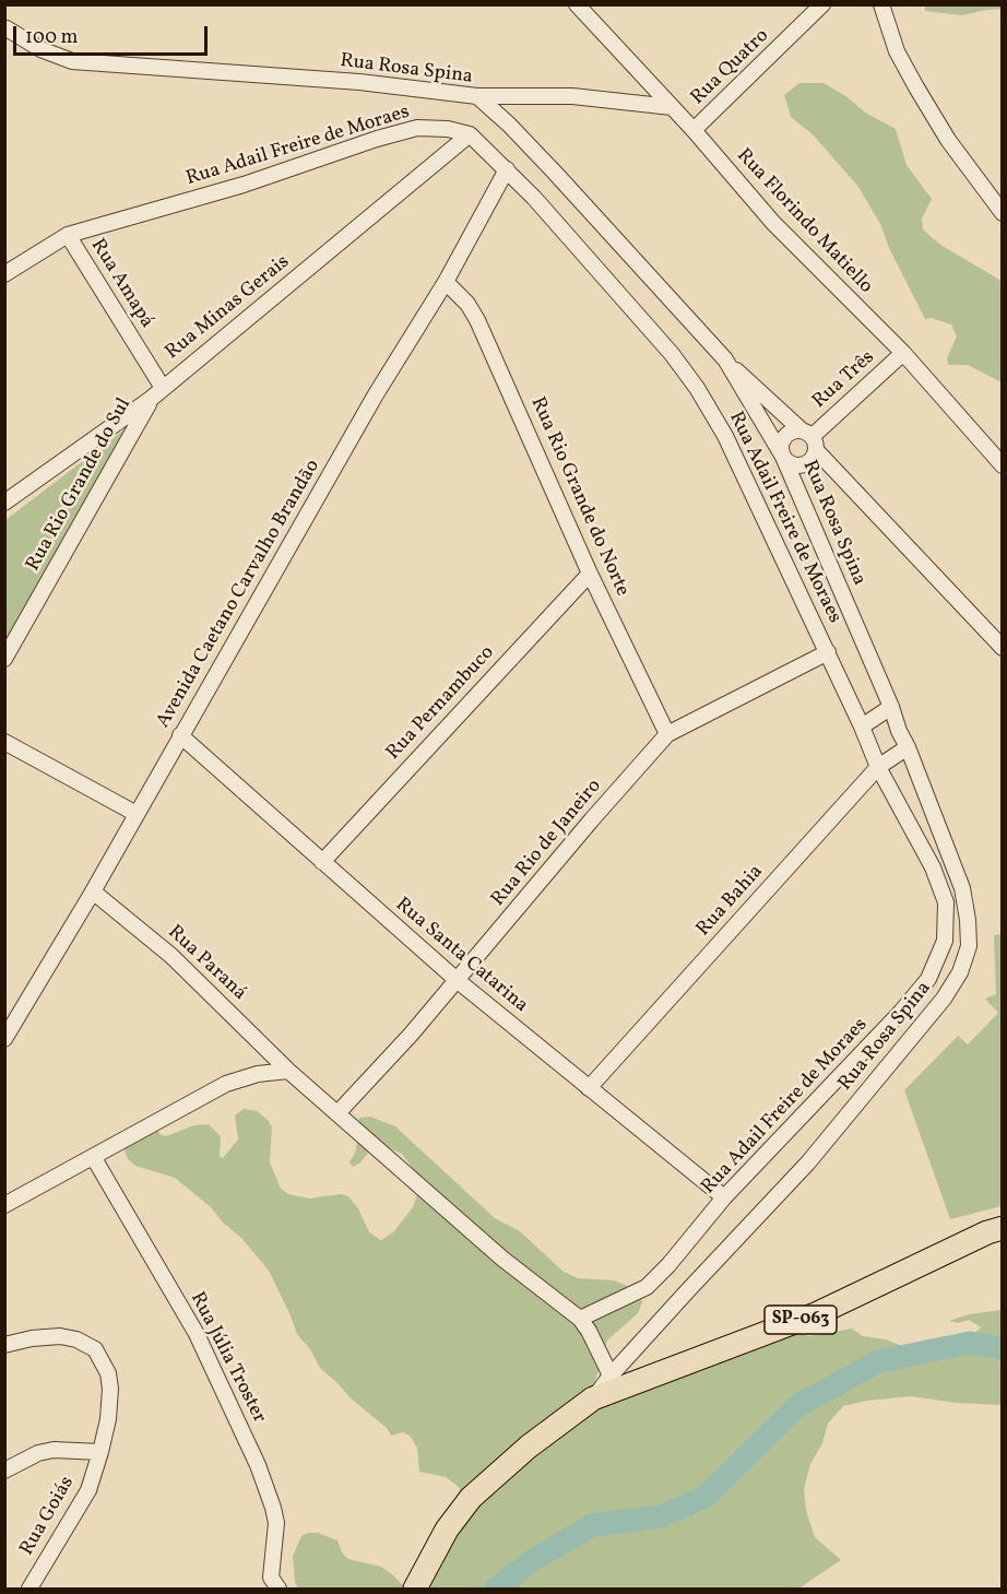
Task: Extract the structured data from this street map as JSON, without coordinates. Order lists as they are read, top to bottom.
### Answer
{
  "streets": {
    "main road": ["SP-063"],
    "street": [
      "Rua Quatro",
      "Rua Rosa Spina",
      "Rua Adail Freire de Moraes",
      "Rua Florindo Matiello",
      "Rua Amapá",
      "Rua Minas Gerais",
      "Rua Três",
      "Rua Rio Grande do Sul",
      "Rua Rio Grande do Norte",
      "Avenida Caetano Carvalho Brandão",
      "Rua Pernambuco",
      "Rua Rio de Janeiro",
      "Rua Bahia",
      "Rua Santa Catarina",
      "Rua Paraná",
      "Rua Júlia Troster",
      "Rua Goiás"
    ]
  },
  "crossings": [
    ["Rua Quatro", "Rua Florindo Matiello"],
    ["Rua Rosa Spina", "Rua Três"],
    ["Rua Rosa Spina", "Rua Bahia"],
    ["Rua Rosa Spina", "SP-063"],
    ["Rua Adail Freire de Moraes", "Rua Amapá"],
    ["Rua Adail Freire de Moraes", "Rua Minas Gerais"],
    ["Rua Adail Freire de Moraes", "Avenida Caetano Carvalho Brandão"],
    ["Rua Adail Freire de Moraes", "Rua Rio de Janeiro"],
    ["Rua Adail Freire de Moraes", "Rua Bahia"],
    ["Rua Adail Freire de Moraes", "Rua Santa Catarina"],
    ["Rua Florindo Matiello", "Rua Três"],
    ["Rua Amapá", "Rua Minas Gerais"],
    ["Rua Minas Gerais", "Rua Rio Grande do Sul"],
    ["Rua Rio Grande do Norte", "Avenida Caetano Carvalho Brandão"],
    ["Rua Rio Grande do Norte", "Rua Pernambuco"],
    ["Rua Rio Grande do Norte", "Rua Rio de Janeiro"],
    ["Avenida Caetano Carvalho Brandão", "Rua Santa Catarina"],
    ["Avenida Caetano Carvalho Brandão", "Rua Paraná"],
    ["Rua Pernambuco", "Rua Santa Catarina"],
    ["Rua Rio de Janeiro", "Rua Santa Catarina"],
    ["Rua Bahia", "Rua Santa Catarina"]
  ],
  "scale_bar": "100 m"
}
